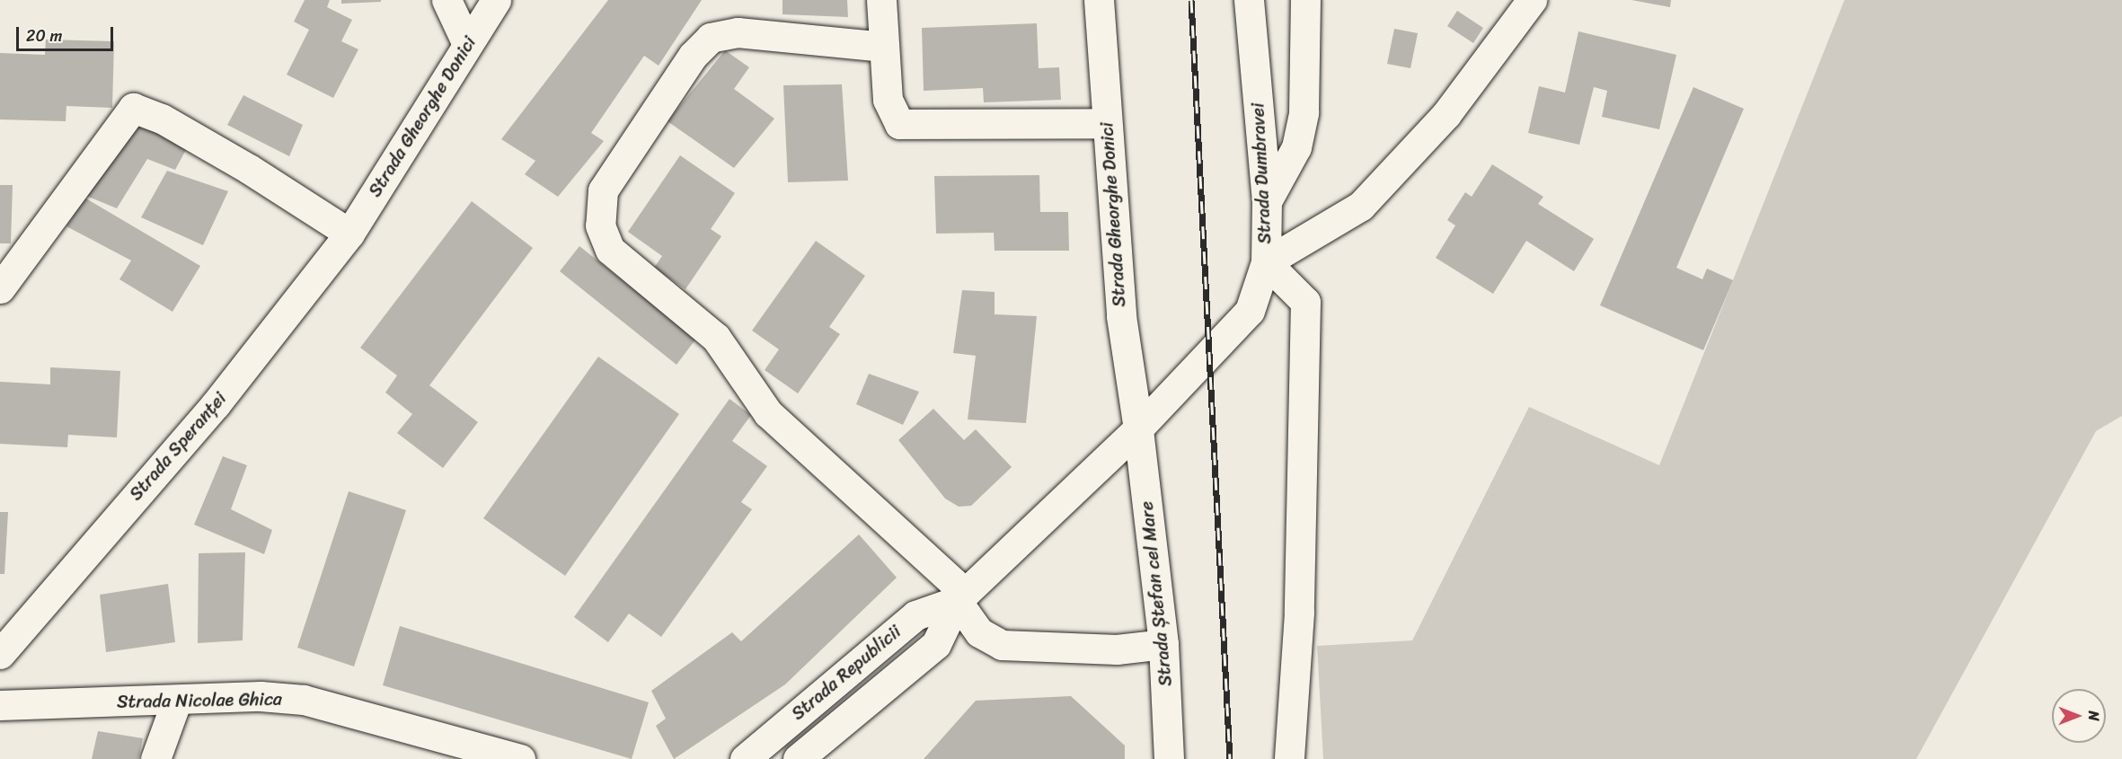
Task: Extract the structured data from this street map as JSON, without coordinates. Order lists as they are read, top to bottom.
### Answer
{
  "streets": {
    "street": [
      "Strada Gheorghe Donici",
      "Strada Dumbravei",
      "Strada Speranței",
      "Strada Ștefan cel Mare",
      "Strada Republicii",
      "Strada Nicolae Ghica"
    ]
  },
  "crossings": [
    ["Strada Gheorghe Donici", "Strada Dumbravei"],
    ["Strada Gheorghe Donici", "Strada Speranței"],
    ["Strada Gheorghe Donici", "Strada Ștefan cel Mare"],
    ["Strada Gheorghe Donici", "Strada Republicii"],
    ["Strada Dumbravei", "Strada Ștefan cel Mare"],
    ["Strada Dumbravei", "Strada Republicii"],
    ["Strada Ștefan cel Mare", "Strada Republicii"]
  ],
  "scale_bar": "20 m",
  "north": "right"
}
